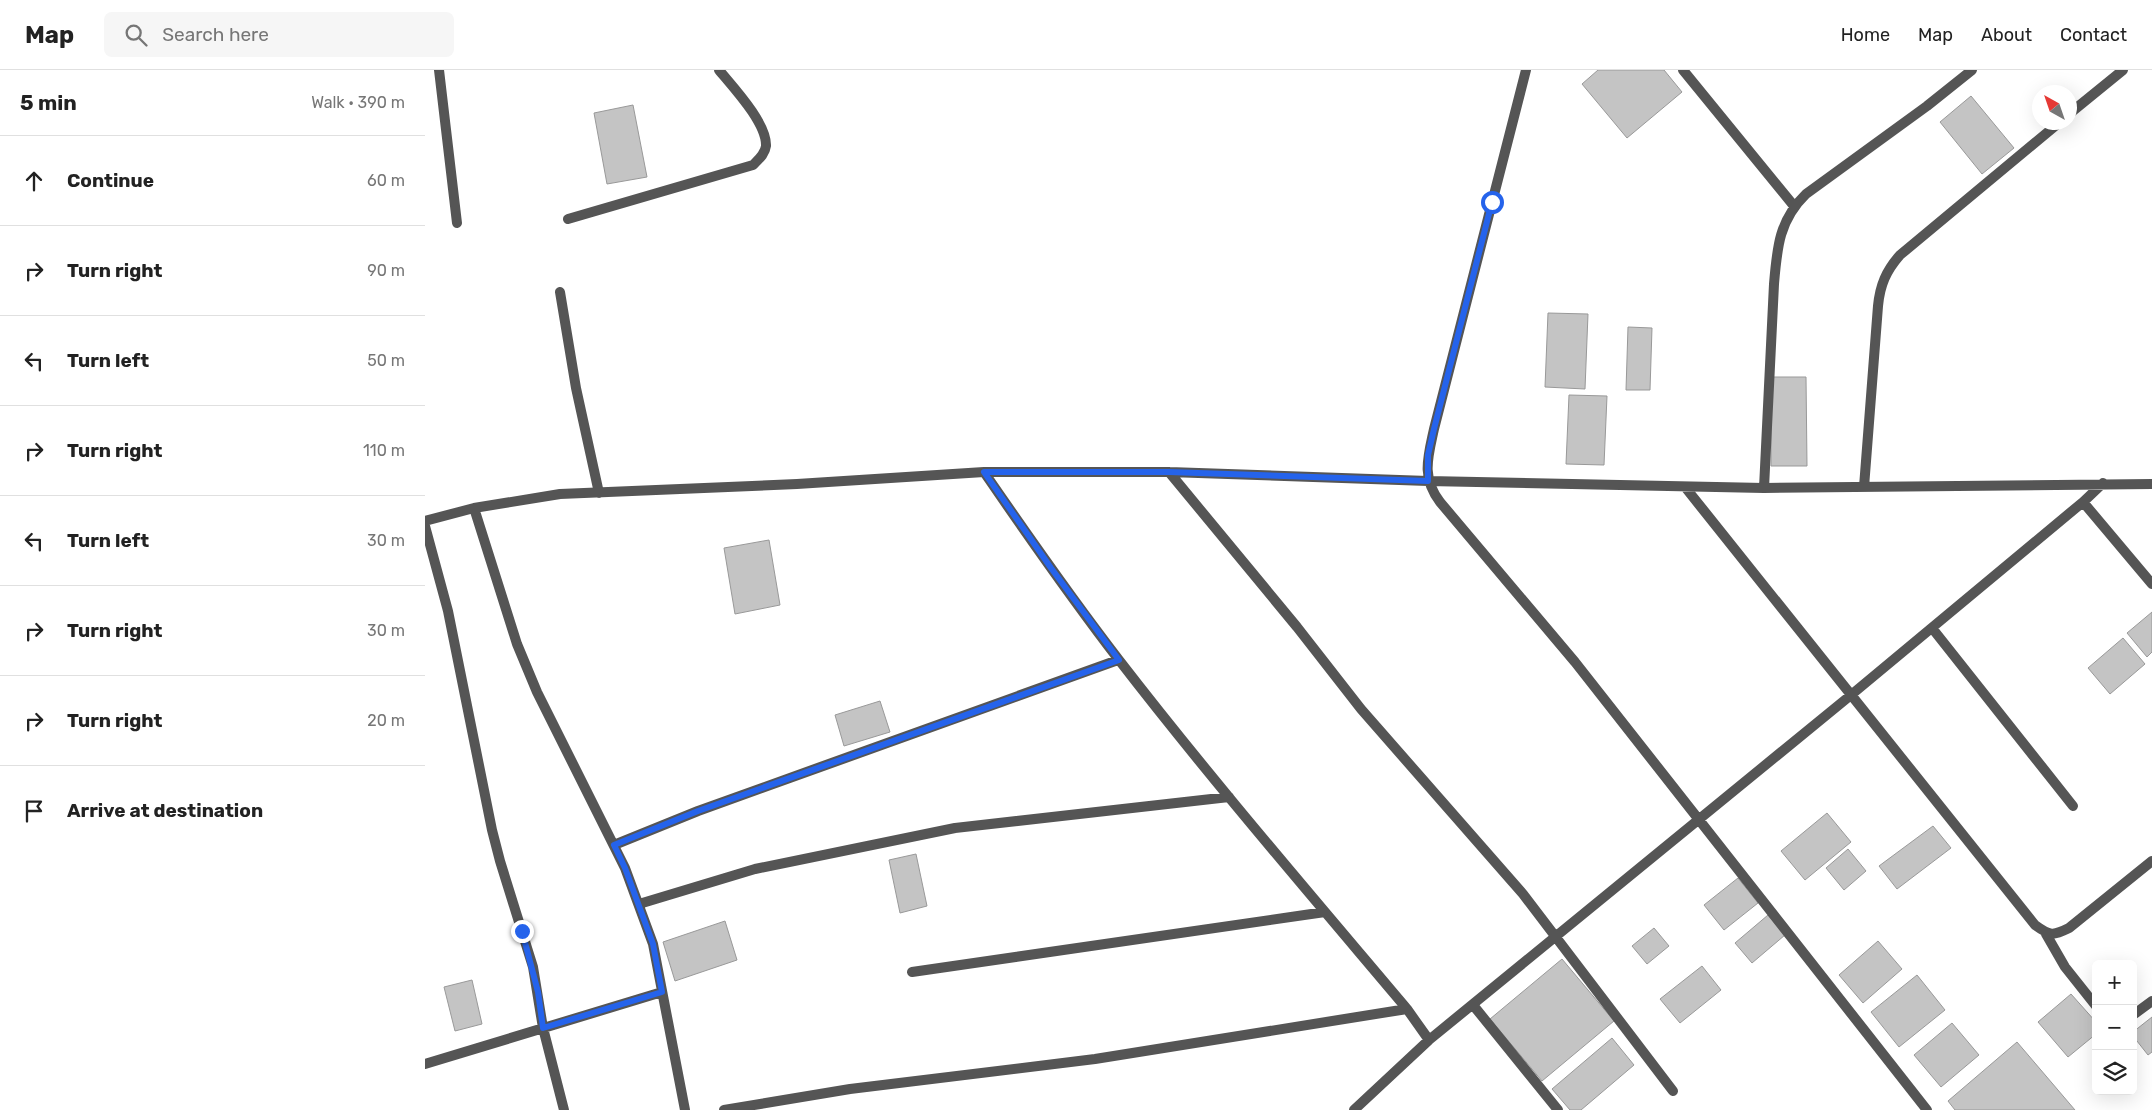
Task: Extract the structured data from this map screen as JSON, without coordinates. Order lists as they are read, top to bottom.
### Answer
{
  "north": "top left",
  "page": {
    "header": "Map",
    "search": "Search here",
    "nav": [
      "Home",
      "Map",
      "About",
      "Contact"
    ],
    "heading": ["5 min", "Walk · 390 m"],
    "list": [
      ["Continue", "60 m"],
      ["Turn right", "90 m"],
      ["Turn left", "50 m"],
      ["Turn right", "110 m"],
      ["Turn left", "30 m"],
      ["Turn right", "30 m"],
      ["Turn right", "20 m"],
      "Arrive at destination"
    ],
    "map_buttons": ["+", "−"]
  }
}
